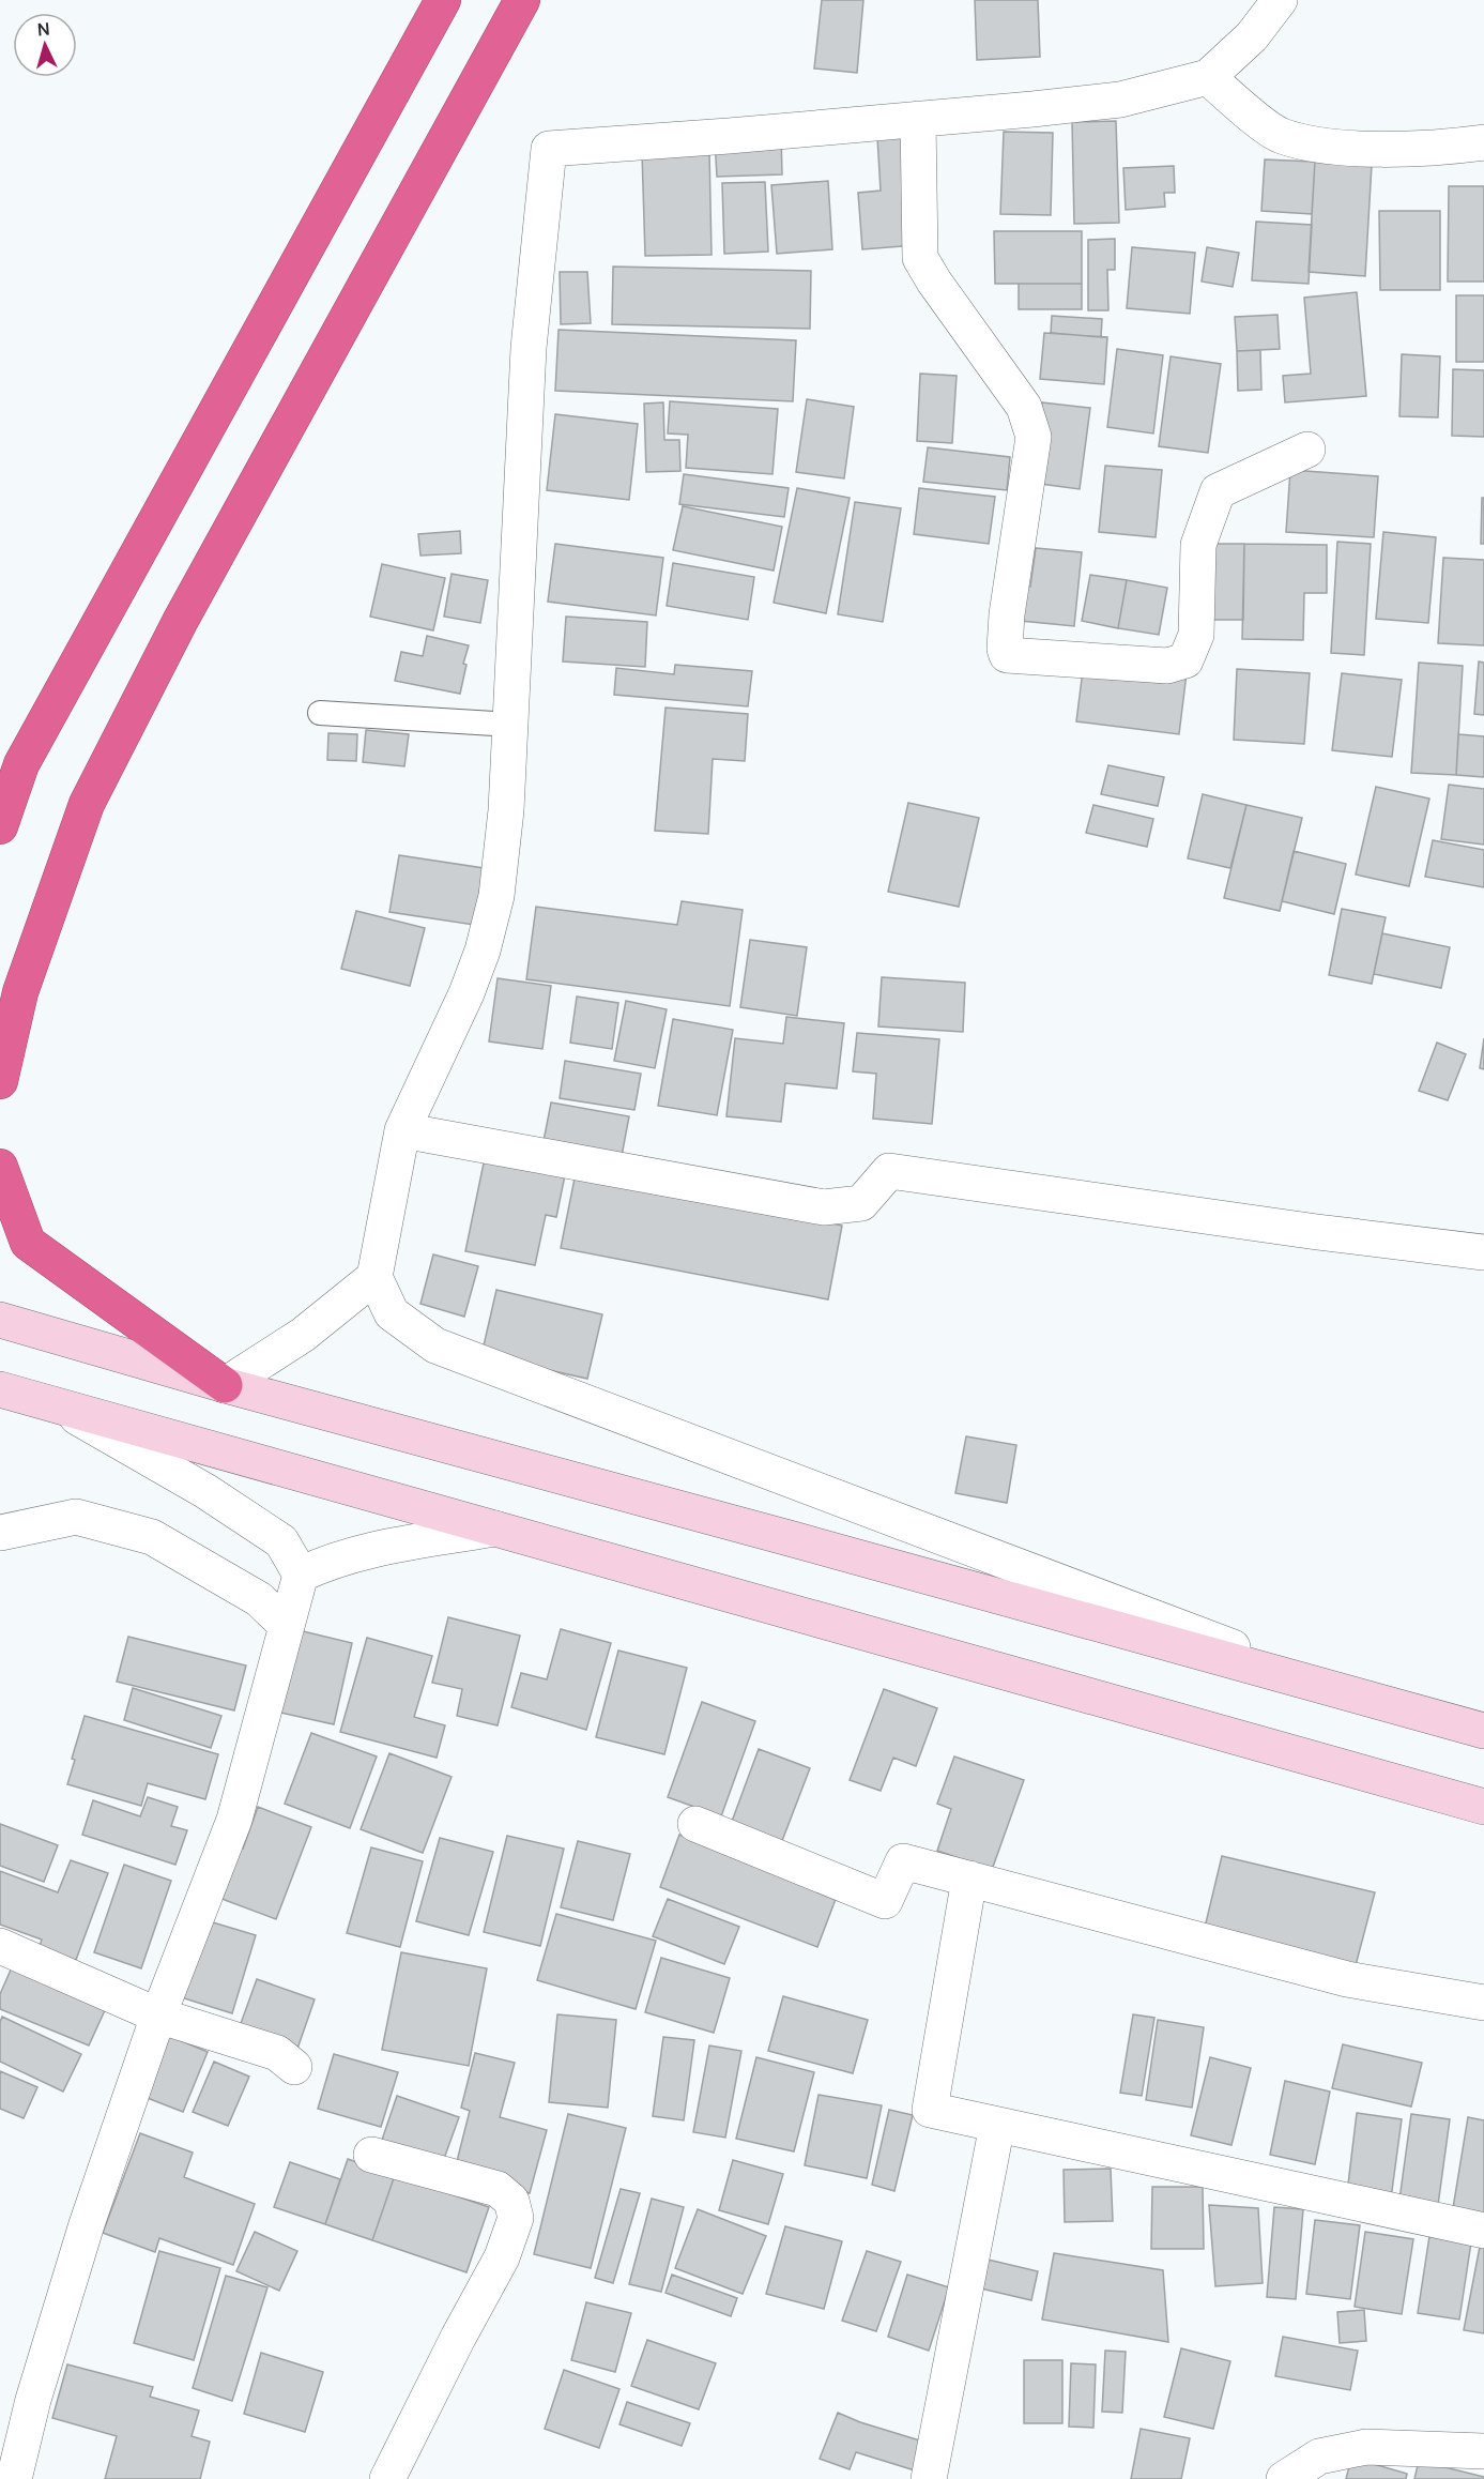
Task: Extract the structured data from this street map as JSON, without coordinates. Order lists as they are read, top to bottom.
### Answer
{
  "north": "top"
}
